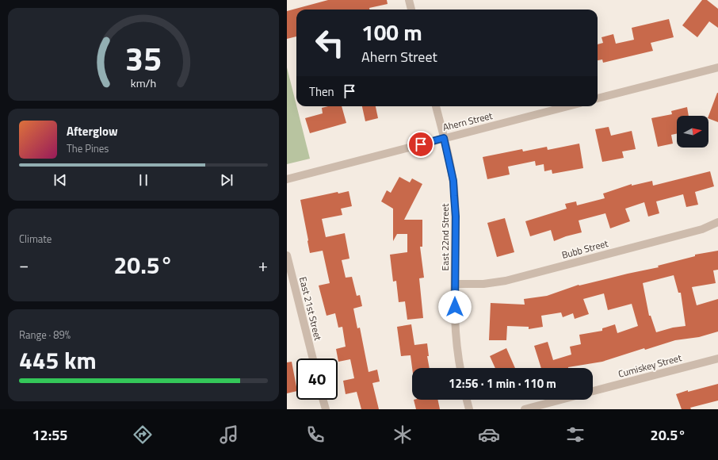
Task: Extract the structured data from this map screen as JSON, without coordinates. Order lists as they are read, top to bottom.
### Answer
{
  "streets": {
    "street": [
      "Ahern Street",
      "East 22nd Street",
      "Bubb Street",
      "East 21st Street",
      "Cumiskey Street"
    ]
  },
  "crossings": [
    ["Ahern Street", "East 22nd Street"],
    ["East 22nd Street", "Bubb Street"]
  ],
  "north": "right",
  "page": {
    "turn": ["100 m", "Ahern Street"],
    "then": "Then",
    "song": ["Afterglow", "The Pines"],
    "tile": [
      "Climate",
      ["Range · 89%", "445 km"]
    ],
    "heat": ["−", "20.5°", "+"],
    "limit": "40",
    "trip": "12:56 · 1 min · 110 m",
    "tabs": ["12:55", "20.5°"],
    "gauge": ["35", "km/h"]
  }
}
